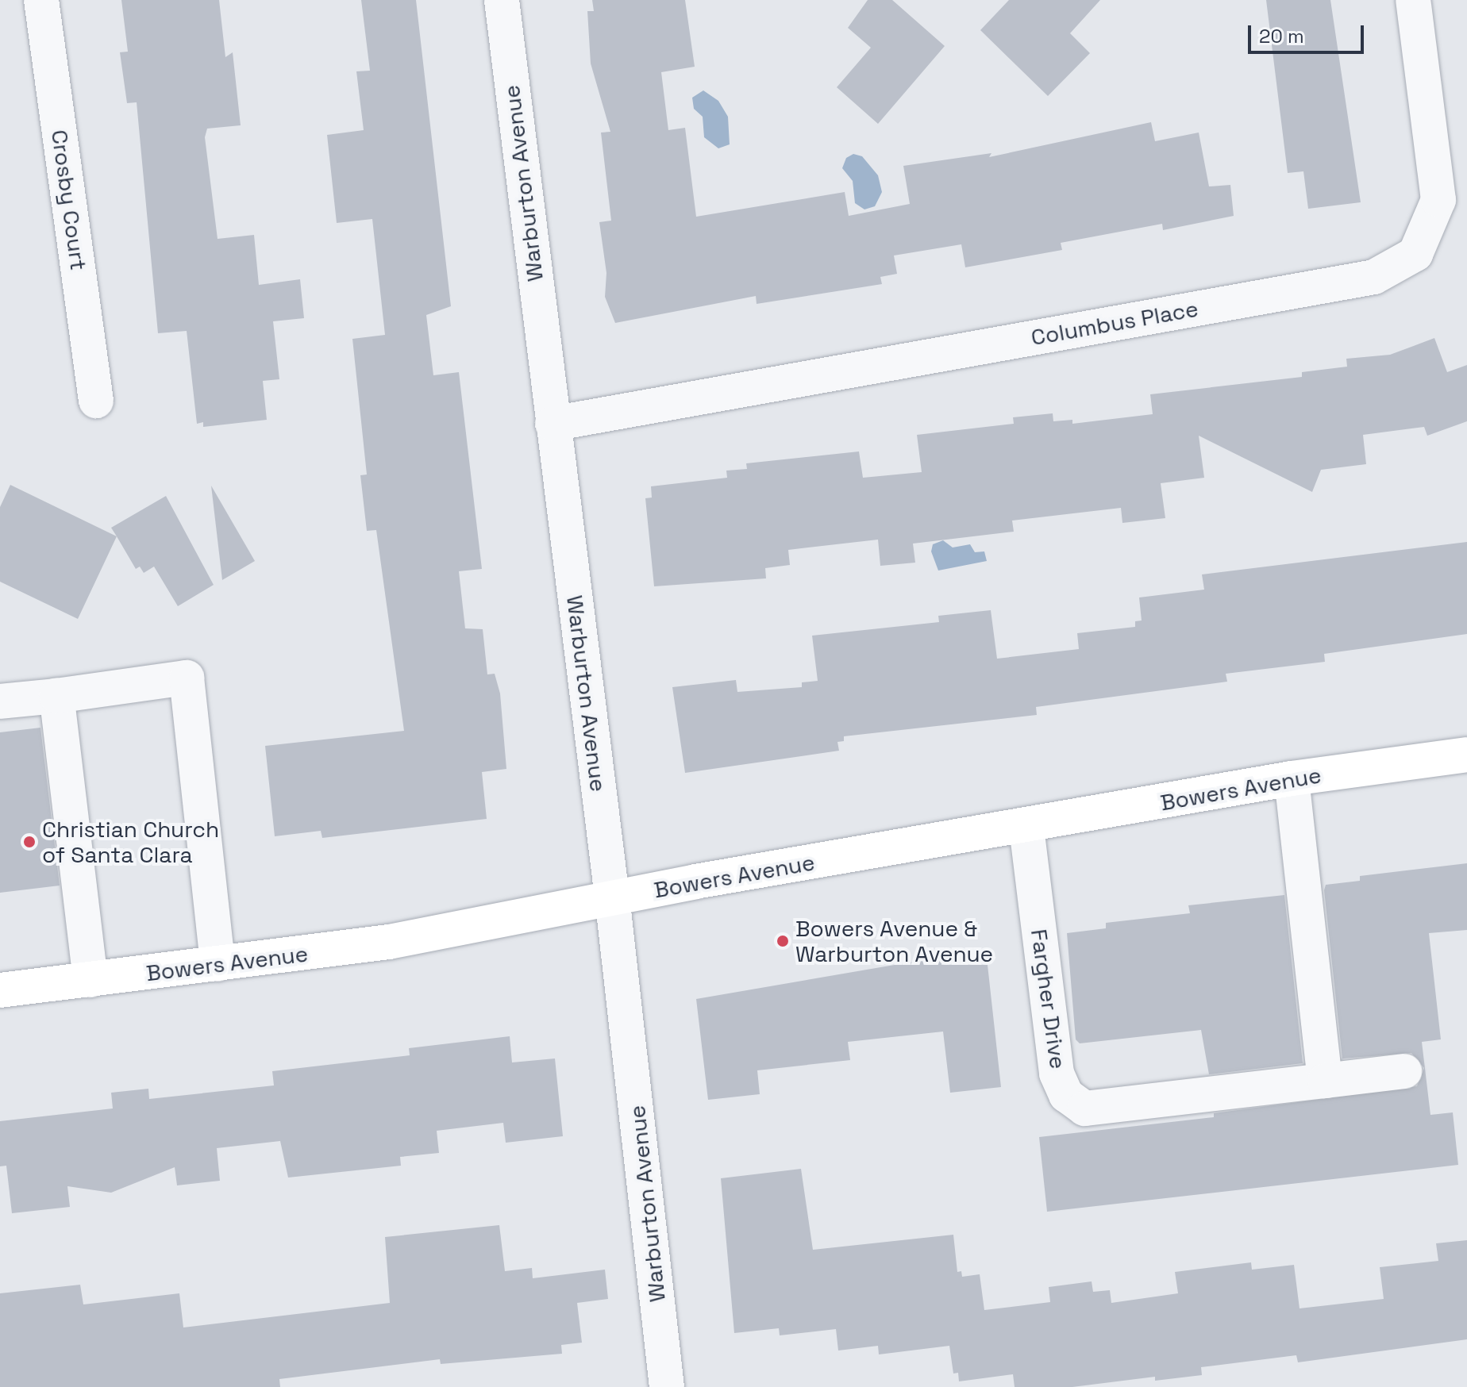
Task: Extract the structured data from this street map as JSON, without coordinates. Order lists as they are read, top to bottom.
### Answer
{
  "streets": {
    "main road": ["Bowers Avenue"],
    "street": [
      "Warburton Avenue",
      "Crosby Court",
      "Columbus Place",
      "Fargher Drive"
    ]
  },
  "crossings": [
    ["Warburton Avenue", "Columbus Place"],
    ["Warburton Avenue", "Bowers Avenue"],
    ["Bowers Avenue", "Fargher Drive"]
  ],
  "places": ["Christian Church of Santa Clara", "Bowers Avenue & Warburton Avenue"],
  "scale_bar": "20 m"
}
